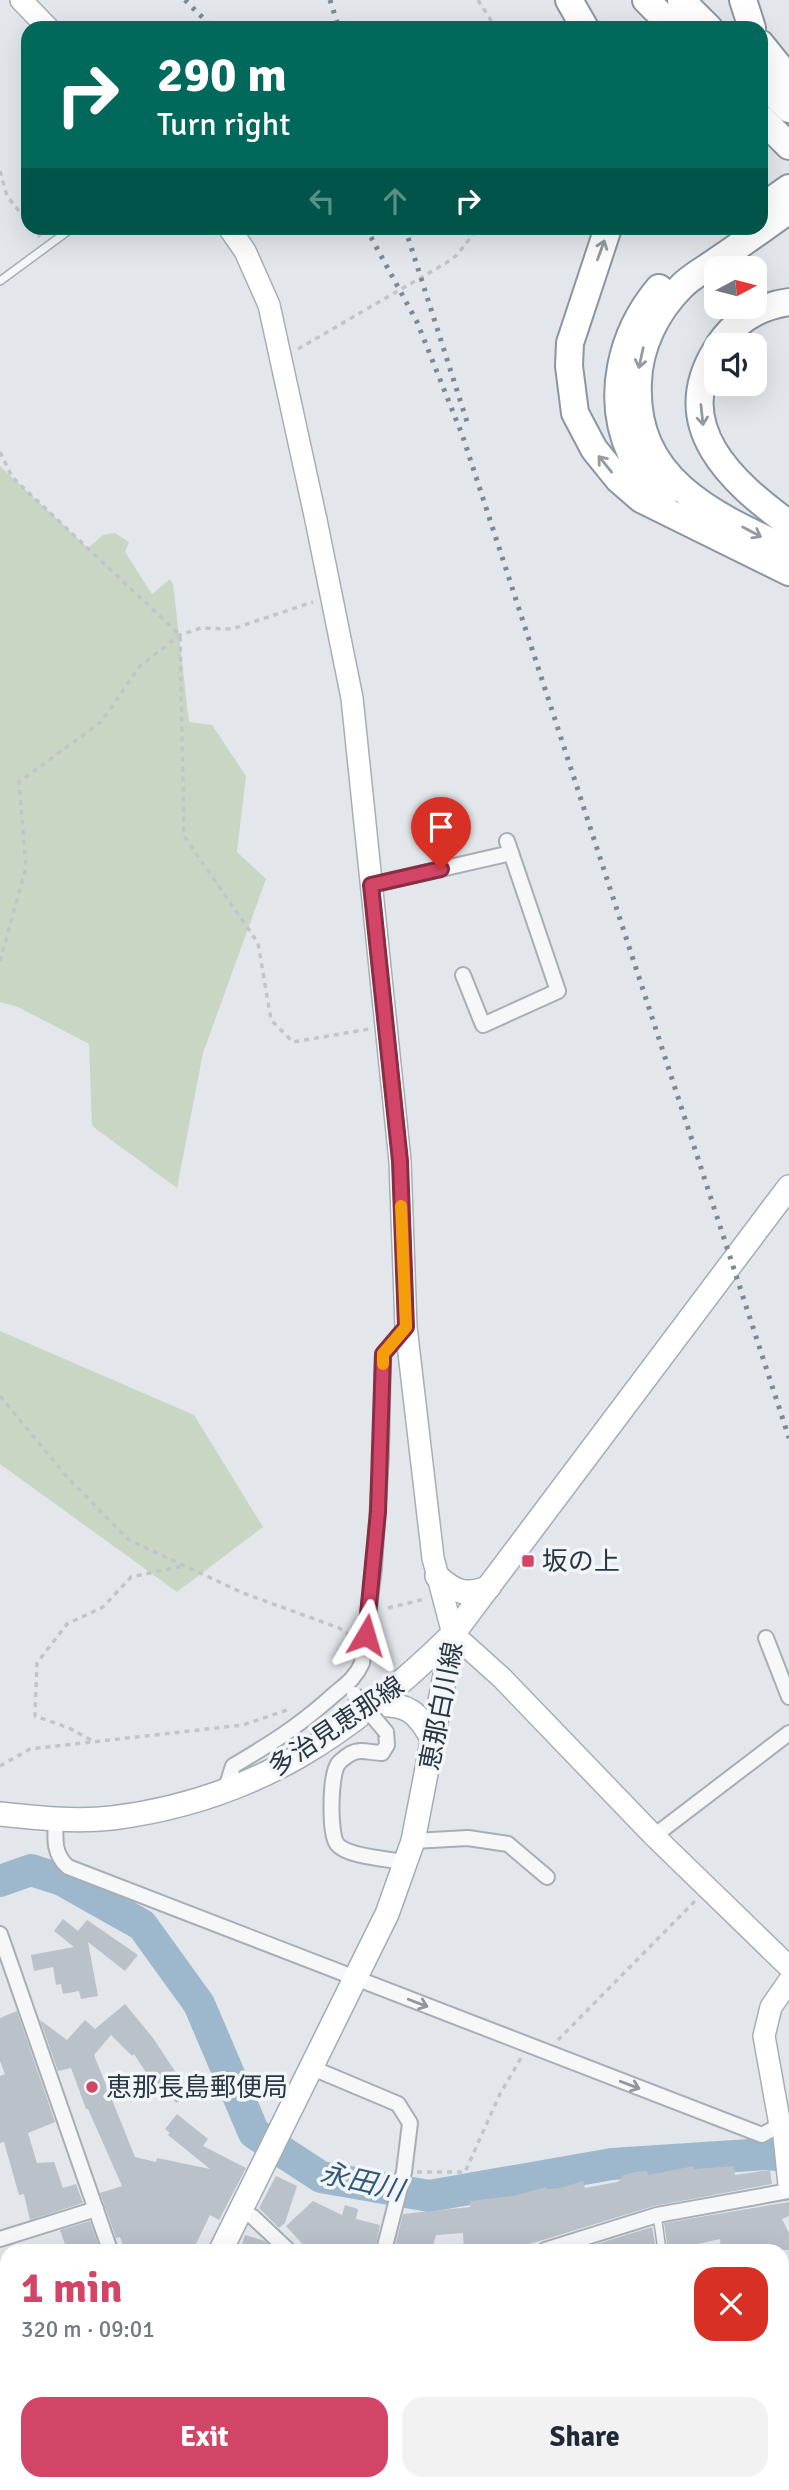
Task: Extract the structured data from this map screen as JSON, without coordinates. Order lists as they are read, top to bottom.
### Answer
{
  "streets": {
    "main road": ["恵那白川線", "多治見恵那線"]
  },
  "crossings": [
    ["恵那白川線", "多治見恵那線"]
  ],
  "water": ["永田川"],
  "places": {
    "transit": ["坂の上"],
    "other": ["恵那長島郵便局"]
  },
  "north": "right",
  "page": {
    "turn": ["290 m", "Turn right"],
    "heading": ["1 min", "320 m · 09:01"],
    "buttons": ["Exit", "Share"]
  }
}
